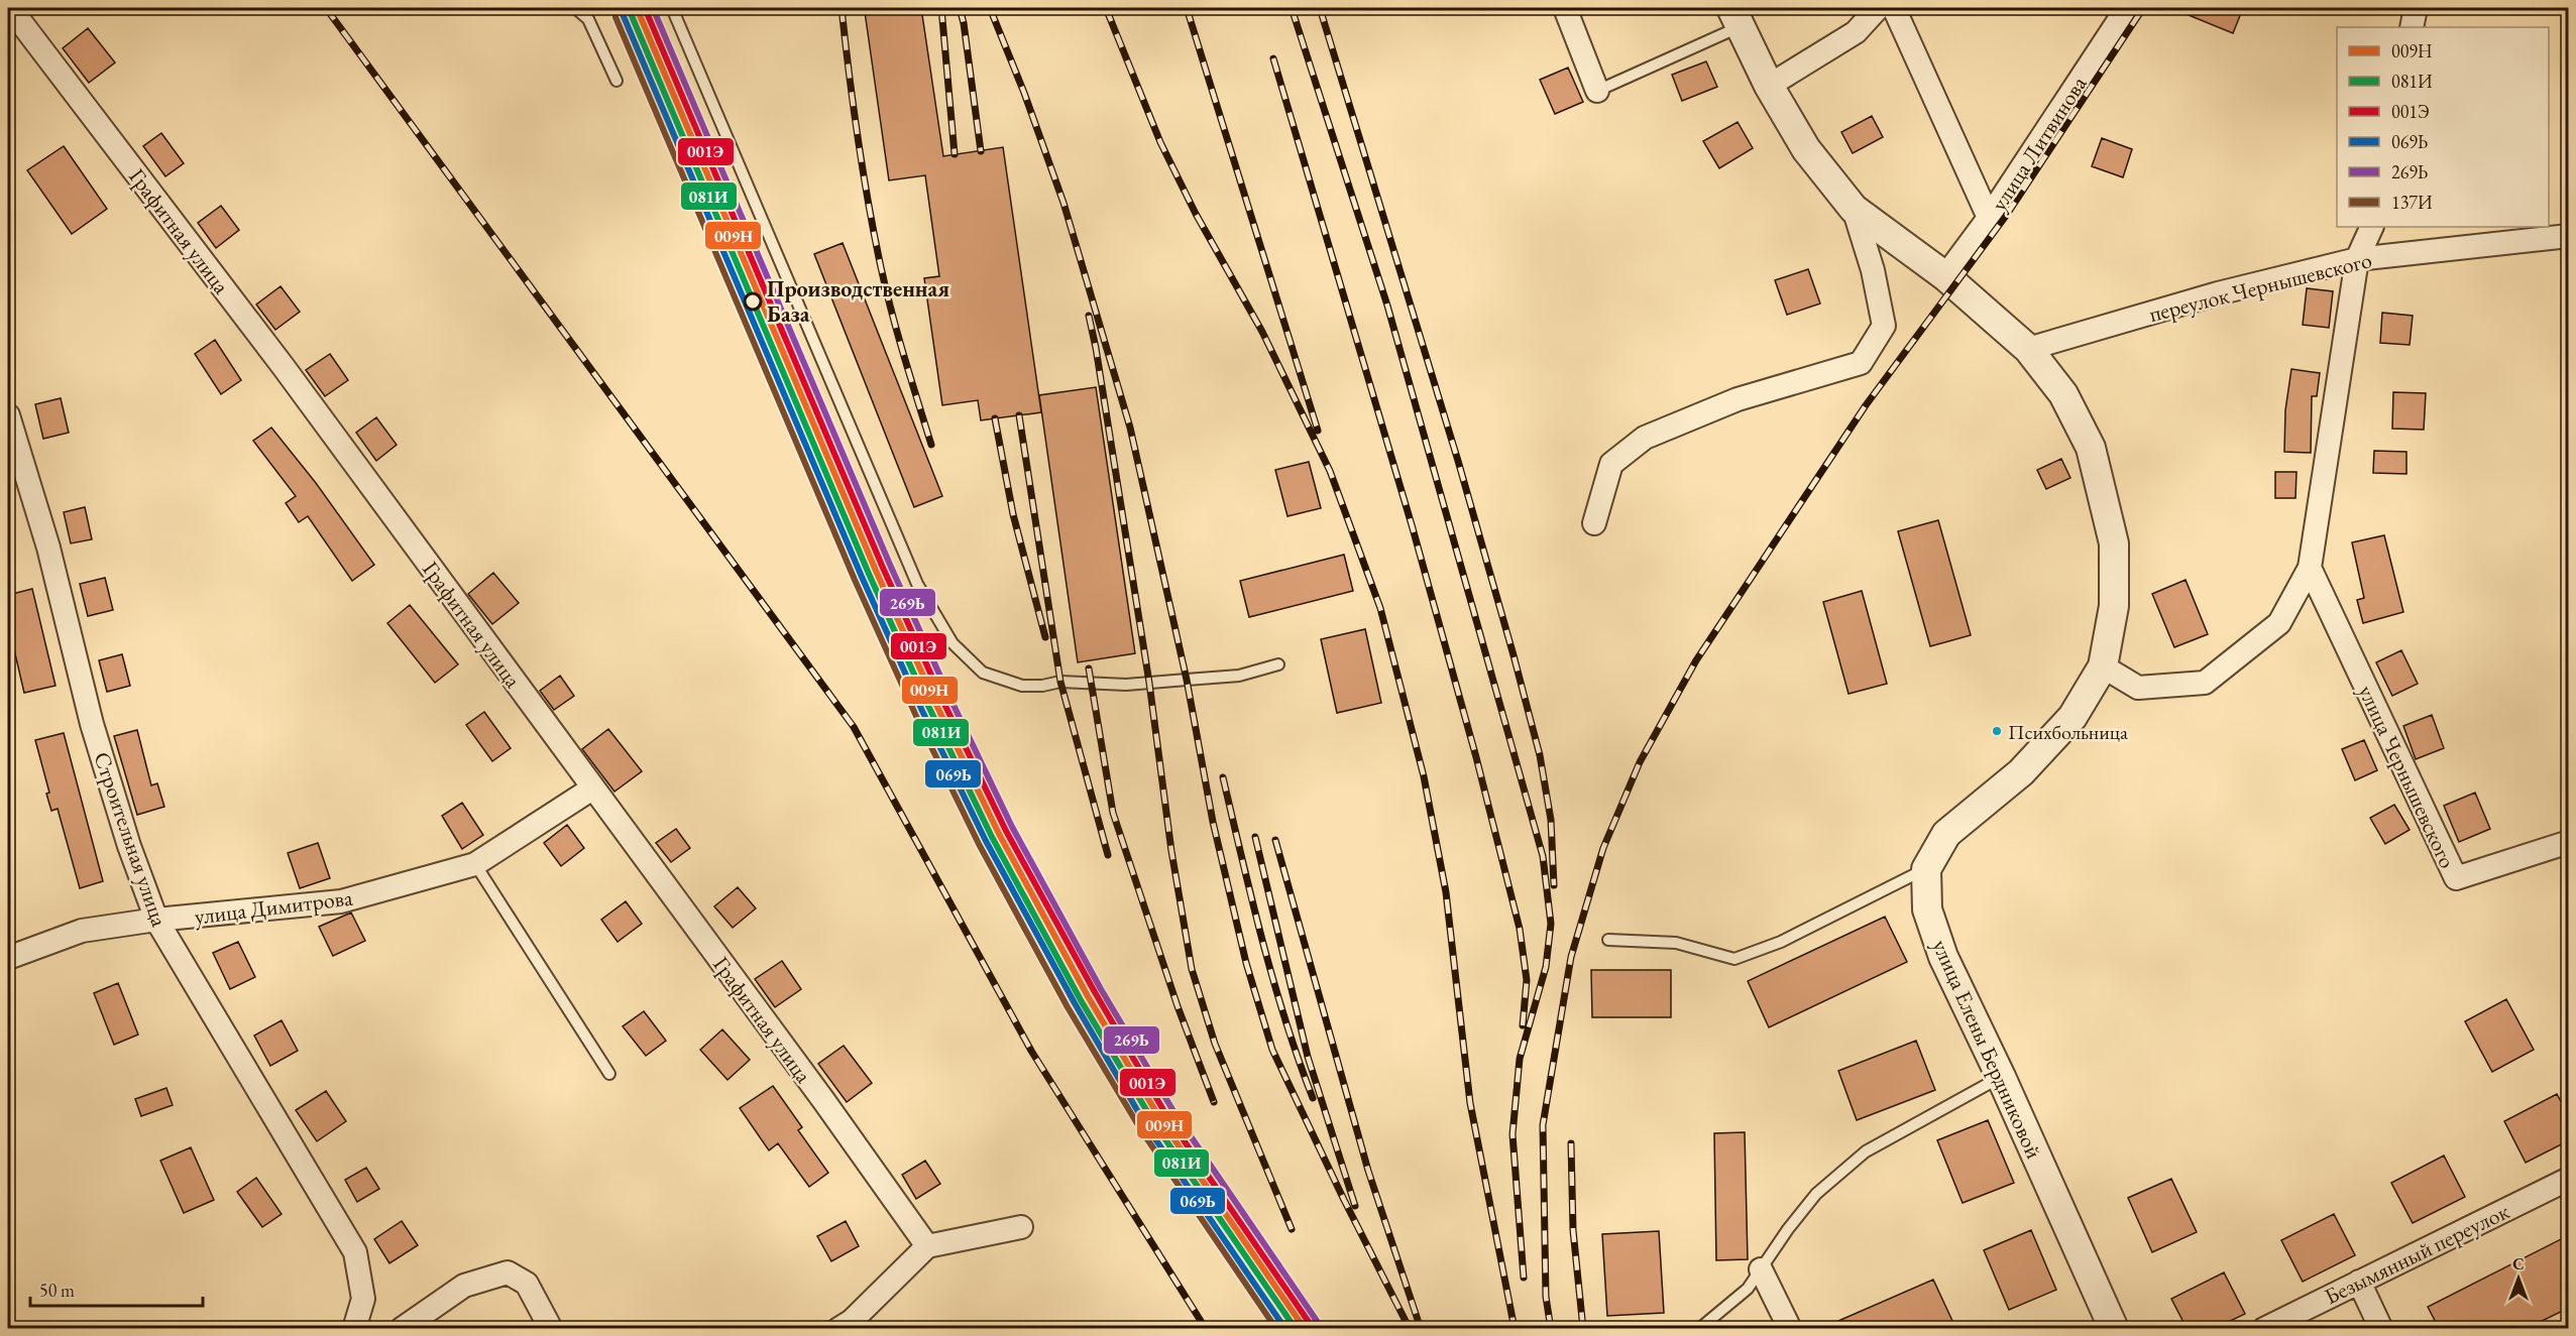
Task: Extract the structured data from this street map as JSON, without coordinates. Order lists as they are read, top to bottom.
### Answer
{
  "streets": {
    "street": [
      "улица Литвинова",
      "Графитная улица",
      "переулок Чернышевского",
      "улица Чернышевского",
      "Строительная улица",
      "улица Димитрова",
      "улица Елены Бердниковой",
      "Безымянный переулок"
    ]
  },
  "crossings": [
    ["Графитная улица", "улица Димитрова"],
    ["Строительная улица", "улица Димитрова"]
  ],
  "places": ["Производственная База", "Психбольница"],
  "lines": [
    "transit line 009Н",
    "transit line 001Э",
    "transit line 269Ь",
    "transit line 081И",
    "transit line 069Ь",
    "transit line 137И"
  ],
  "legend": [
    "009Н",
    "081И",
    "001Э",
    "069Ь",
    "269Ь",
    "137И"
  ],
  "scale_bar": "50 m",
  "north": "top"
}
